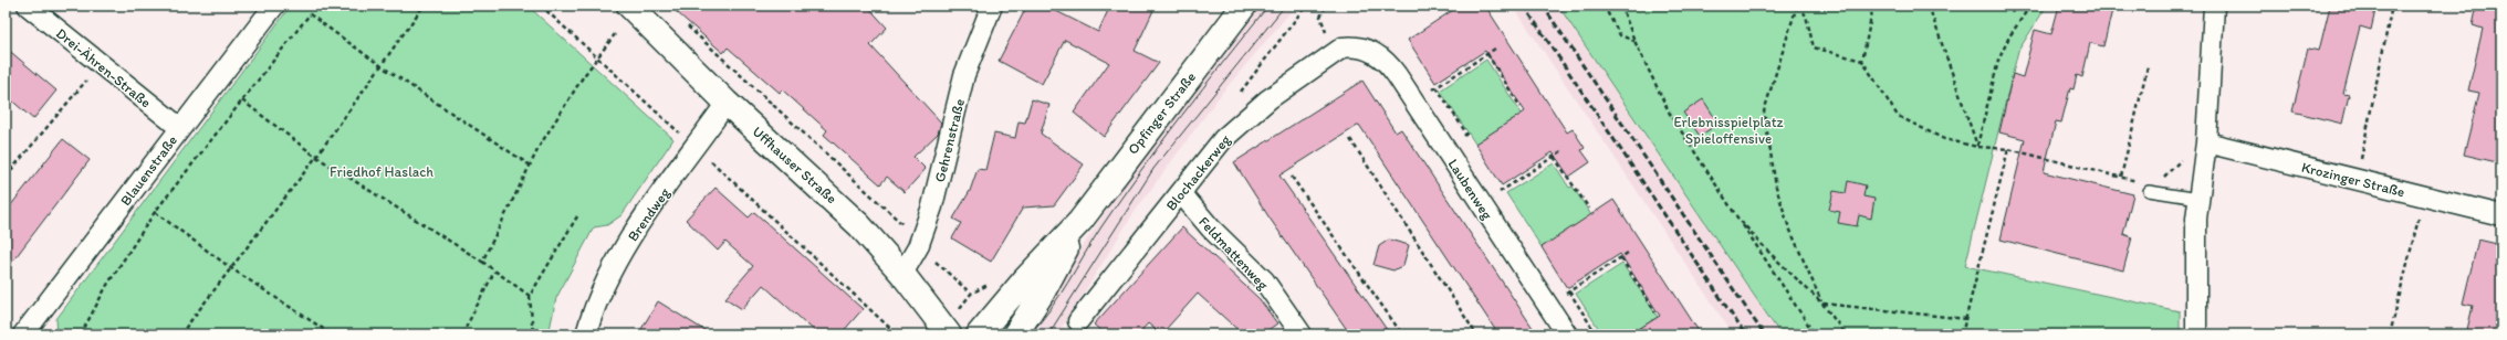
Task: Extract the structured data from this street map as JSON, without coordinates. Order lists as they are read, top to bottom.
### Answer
{
  "streets": {
    "street": [
      "Drei-Ähren-Straße",
      "Opfinger Straße",
      "Gehrenstraße",
      "Uffhauser Straße",
      "Blauenstraße",
      "Blochackerweg",
      "Krozinger Straße",
      "Laubenweg",
      "Brendweg",
      "Feldmattenweg"
    ]
  },
  "crossings": [
    ["Drei-Ähren-Straße", "Blauenstraße"],
    ["Gehrenstraße", "Uffhauser Straße"],
    ["Uffhauser Straße", "Brendweg"],
    ["Blochackerweg", "Laubenweg"],
    ["Blochackerweg", "Feldmattenweg"]
  ],
  "parks": ["Erlebnisspielplatz Spieloffensive", "Friedhof Haslach"]
}
